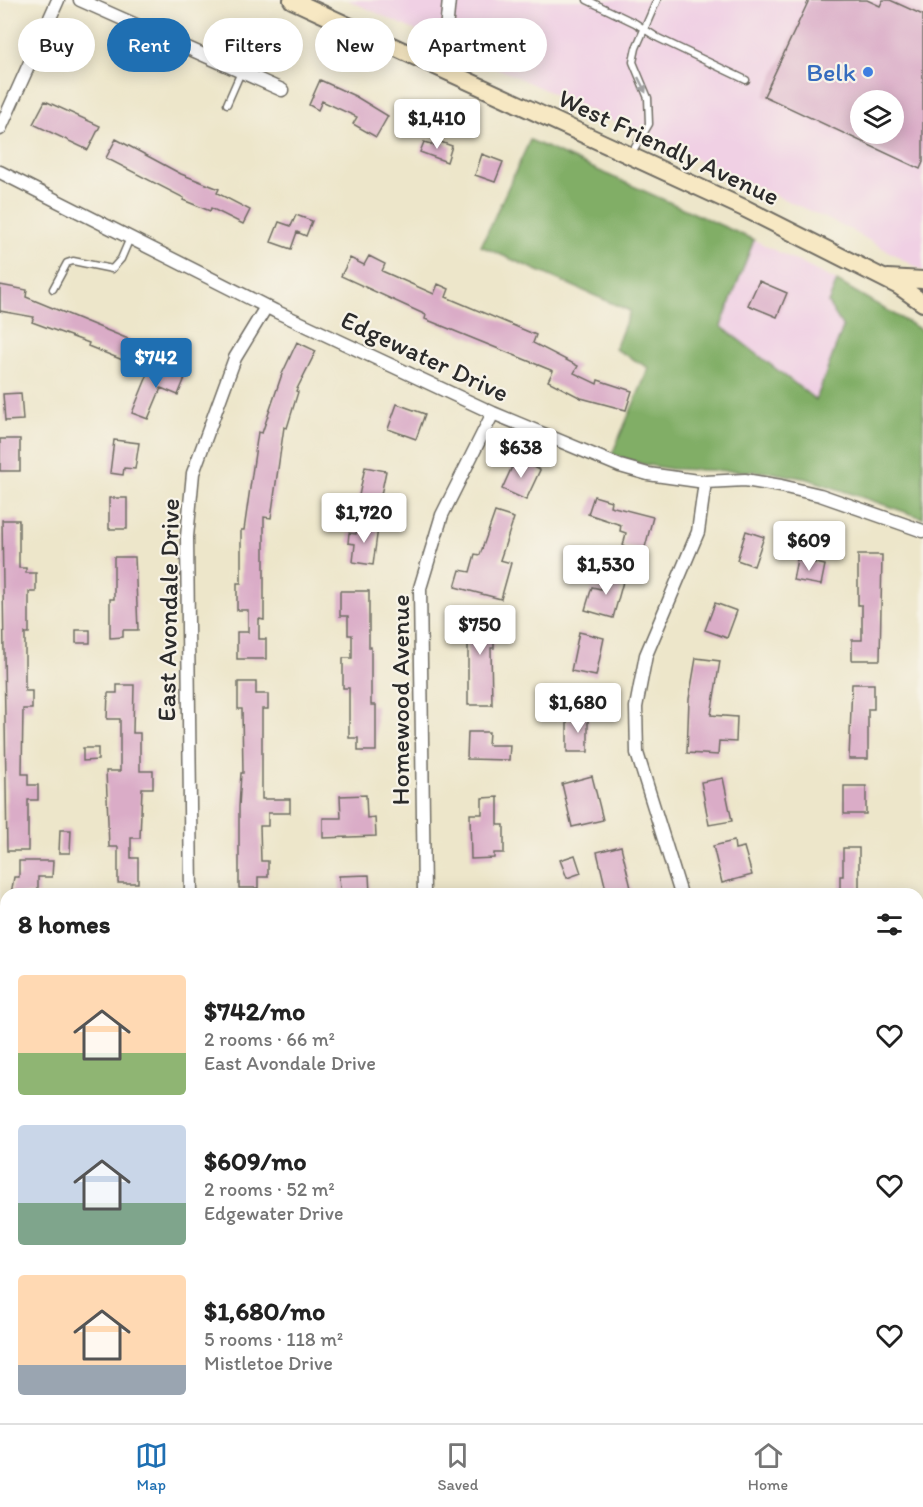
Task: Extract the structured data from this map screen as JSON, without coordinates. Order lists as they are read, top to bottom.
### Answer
{
  "streets": {
    "main road": ["West Friendly Avenue"],
    "street": ["Edgewater Drive", "East Avondale Drive", "Homewood Avenue"]
  },
  "crossings": [
    ["Edgewater Drive", "East Avondale Drive"],
    ["Edgewater Drive", "Homewood Avenue"]
  ],
  "places": ["Belk"],
  "page": {
    "chip": [
      "Buy",
      "Rent",
      "Filters",
      "New",
      "Apartment"
    ],
    "price": [
      "$1,410",
      "$742",
      "$638",
      "$1,720",
      "$609",
      "$1,530",
      "$750",
      "$1,680"
    ],
    "heading": "8 homes",
    "list": [
      {
        "name": "$742/mo",
        "note": "2 rooms · 66 m² · East Avondale Drive"
      },
      {
        "name": "$609/mo",
        "note": "2 rooms · 52 m² · Edgewater Drive"
      },
      {
        "name": "$1,680/mo",
        "note": "5 rooms · 118 m² · Mistletoe Drive"
      }
    ],
    "tabs": ["Map", "Saved", "Home"]
  }
}
